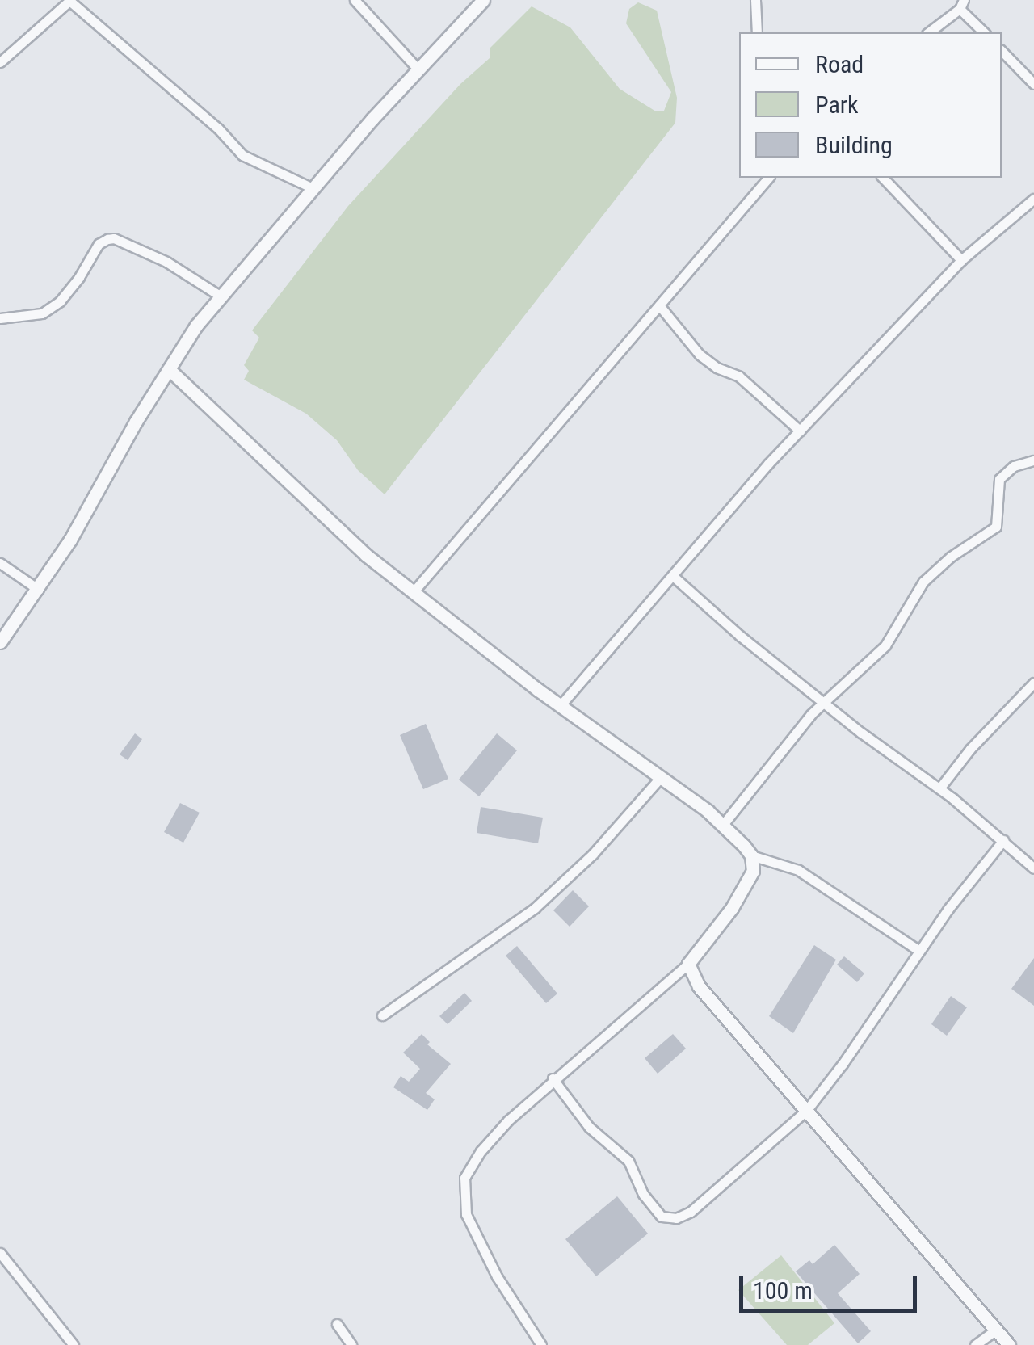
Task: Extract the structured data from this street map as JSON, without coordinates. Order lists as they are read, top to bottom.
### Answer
{
  "legend": ["Road", "Park", "Building"],
  "scale_bar": "100 m"
}
